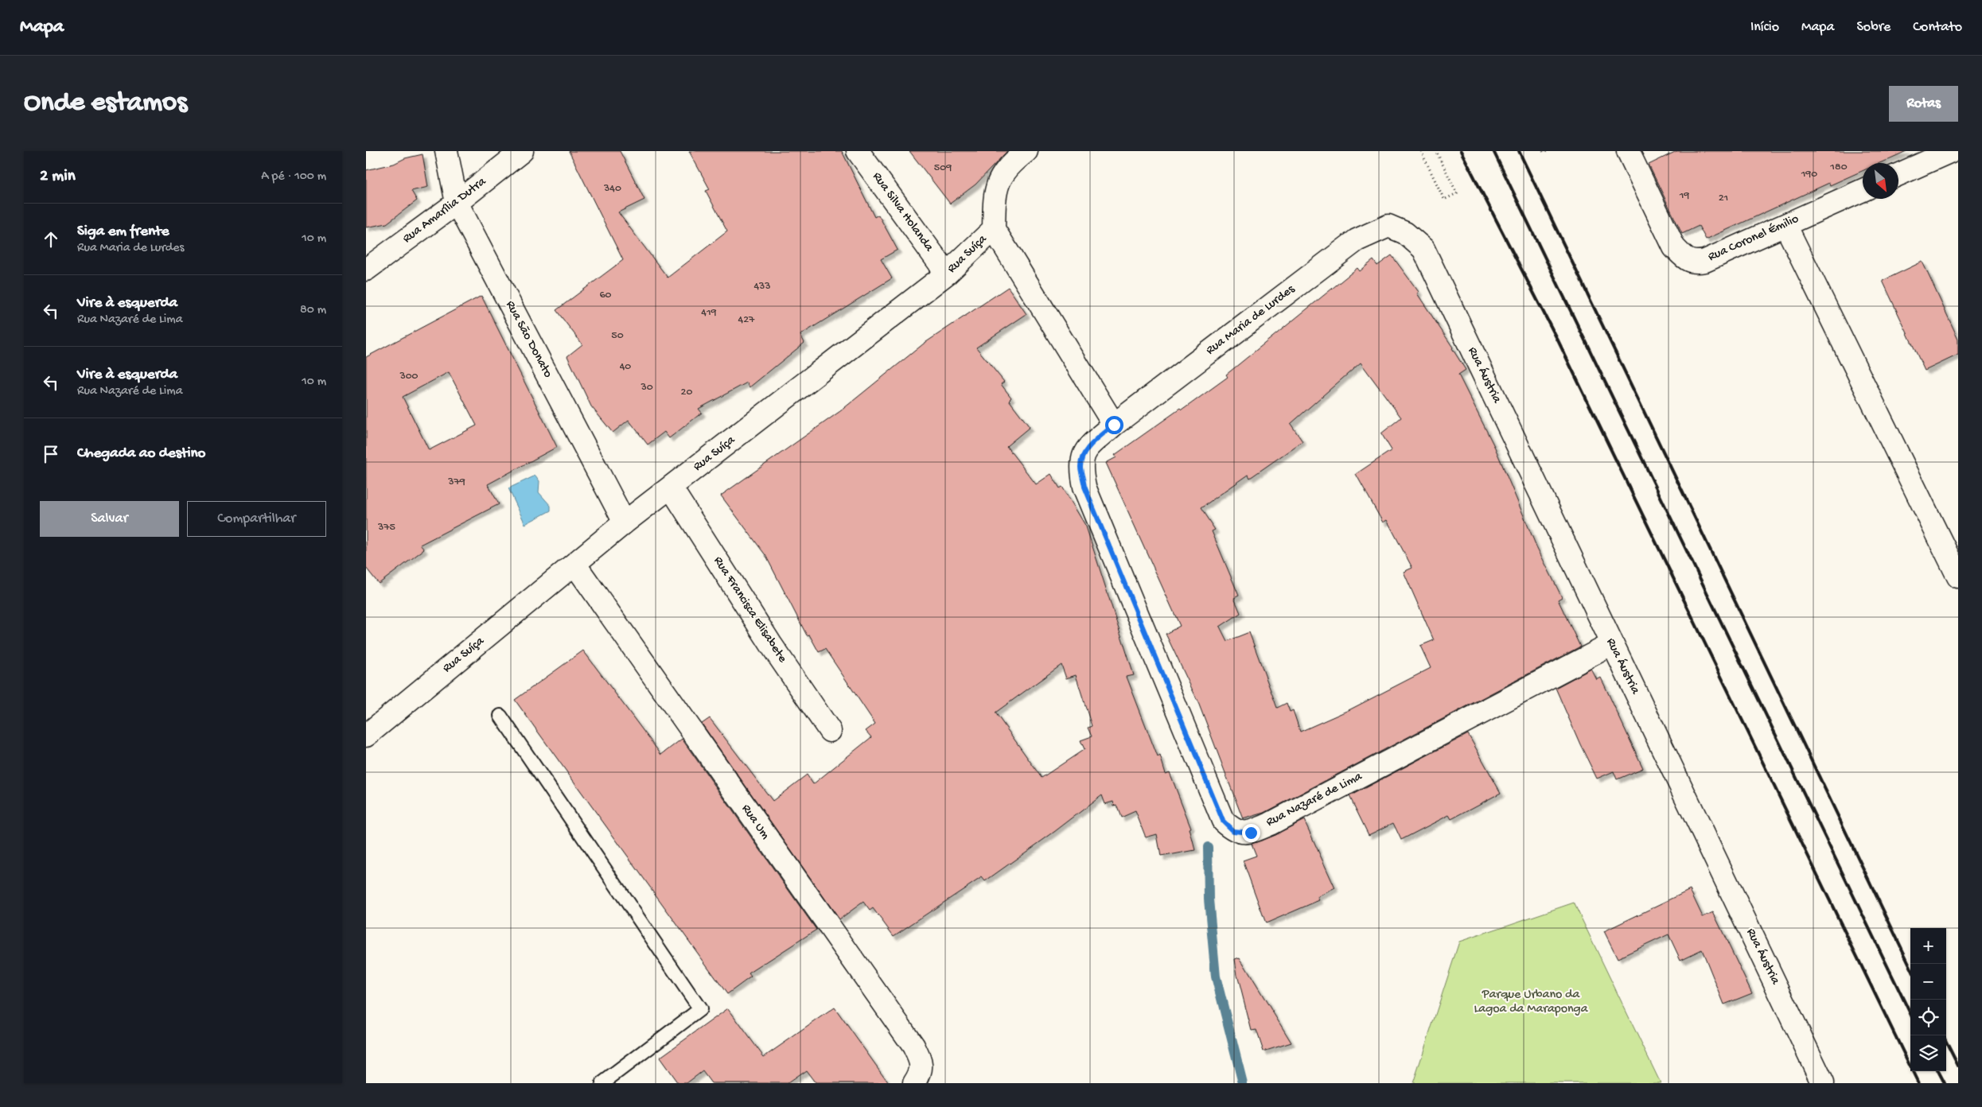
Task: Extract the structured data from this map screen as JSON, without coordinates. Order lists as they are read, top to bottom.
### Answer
{
  "streets": {
    "street": [
      "Rua Amarília Dutra",
      "Rua Silva Holanda",
      "Rua Coronel Émilio",
      "Rua Suíça",
      "Rua Maria de Lurdes",
      "Rua São Donato",
      "Rua Áustria",
      "Rua Francisca Elisabete",
      "Rua Nazaré de Lima",
      "Rua Um"
    ]
  },
  "crossings": [
    ["Rua Amarília Dutra", "Rua São Donato"],
    ["Rua Silva Holanda", "Rua Suíça"],
    ["Rua Suíça", "Rua São Donato"],
    ["Rua Suíça", "Rua Francisca Elisabete"],
    ["Rua Suíça", "Rua Um"],
    ["Rua Maria de Lurdes", "Rua Áustria"],
    ["Rua Maria de Lurdes", "Rua Nazaré de Lima"],
    ["Rua Áustria", "Rua Nazaré de Lima"]
  ],
  "parks": ["Parque Urbano da Lagoa da Maraponga"],
  "house_numbers": [
    "180",
    "509",
    "190",
    "340",
    "19",
    "21",
    "433",
    "60",
    "419",
    "427",
    "50",
    "40",
    "300",
    "30",
    "20",
    "379",
    "375"
  ],
  "north": "bottom right",
  "page": {
    "header": "Mapa",
    "nav": [
      "Início",
      "Mapa",
      "Sobre",
      "Contato"
    ],
    "buttons": [
      "Rotas",
      ["Salvar", "Compartilhar"]
    ],
    "title": "Onde estamos",
    "heading": ["2 min", "A pé · 100 m"],
    "list": [
      ["Siga em frente", "Rua Maria de Lurdes", "10 m"],
      ["Vire à esquerda", "Rua Nazaré de Lima", "80 m"],
      ["Vire à esquerda", "Rua Nazaré de Lima", "10 m"],
      "Chegada ao destino"
    ],
    "map_buttons": ["+", "−"]
  }
}
